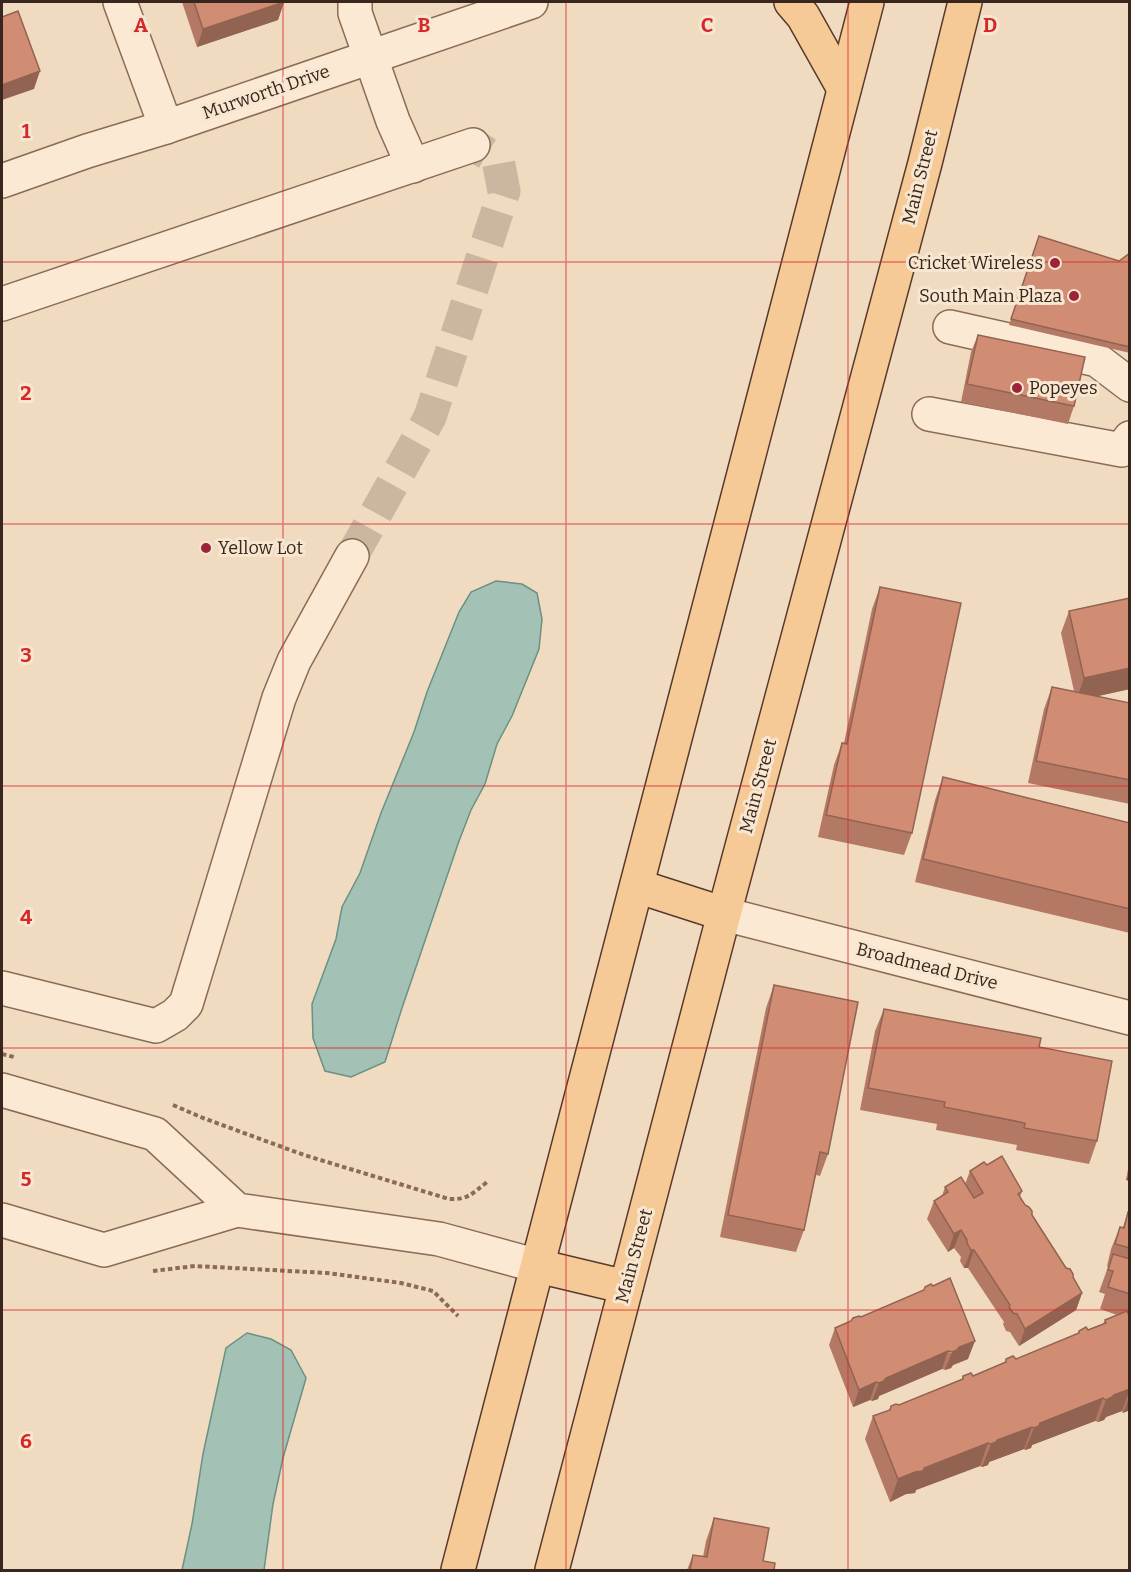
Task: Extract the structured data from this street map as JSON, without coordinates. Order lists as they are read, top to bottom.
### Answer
{
  "streets": {
    "main road": ["Main Street"],
    "street": ["Murworth Drive", "Broadmead Drive"]
  },
  "crossings": [
    ["Main Street", "Broadmead Drive"]
  ],
  "places": [
    "Cricket Wireless",
    "South Main Plaza",
    "Popeyes",
    "Yellow Lot"
  ],
  "grid": {
    "columns": [
      "A",
      "B",
      "C",
      "D"
    ],
    "rows": [
      "1",
      "2",
      "3",
      "4",
      "5",
      "6"
    ]
  }
}
